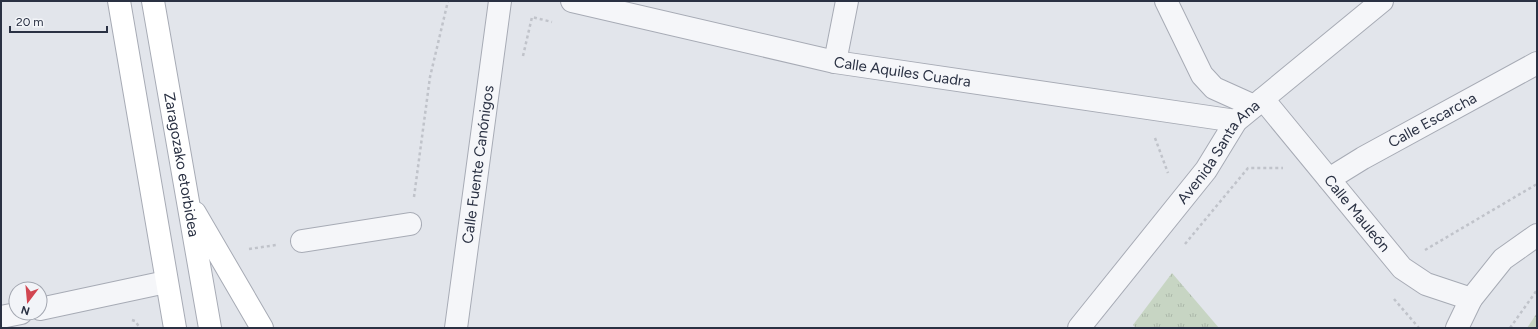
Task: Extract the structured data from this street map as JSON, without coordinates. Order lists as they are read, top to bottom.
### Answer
{
  "streets": {
    "main road": ["Zaragozako etorbidea"],
    "street": [
      "Calle Aquiles Cuadra",
      "Calle Escarcha",
      "Avenida Santa Ana",
      "Calle Fuente Canónigos",
      "Calle Mauleón"
    ]
  },
  "crossings": [
    ["Calle Aquiles Cuadra", "Avenida Santa Ana"],
    ["Calle Escarcha", "Calle Mauleón"],
    ["Avenida Santa Ana", "Calle Mauleón"]
  ],
  "scale_bar": "20 m",
  "north": "bottom"
}
